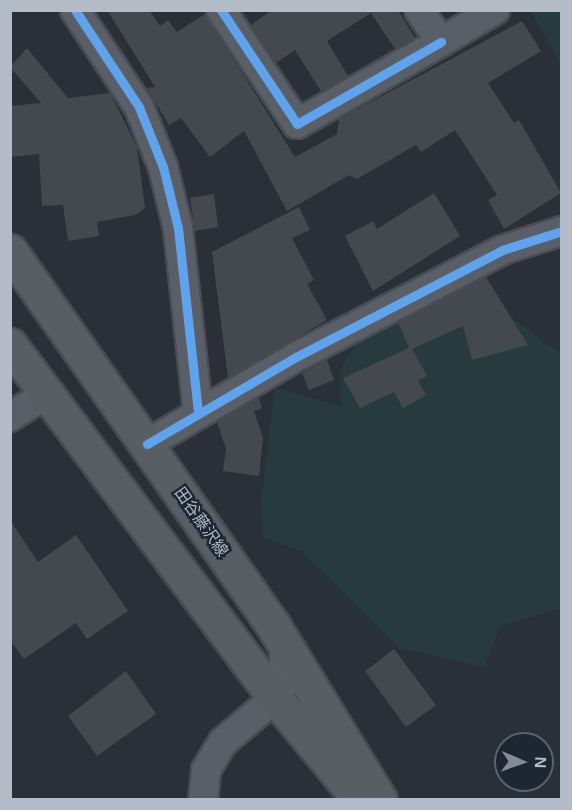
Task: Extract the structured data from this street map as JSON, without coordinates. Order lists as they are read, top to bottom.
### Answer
{
  "streets": {
    "main road": ["田谷藤沢線"]
  },
  "north": "right"
}
